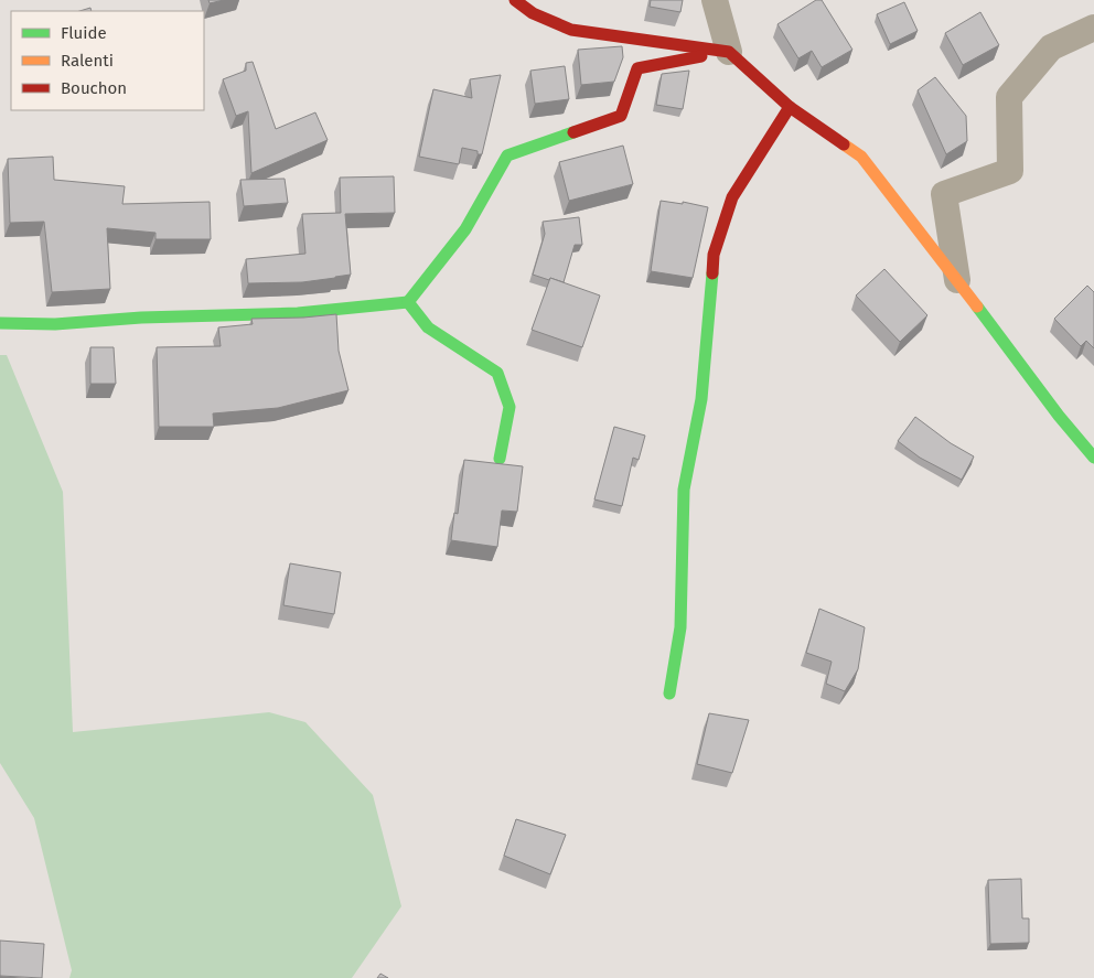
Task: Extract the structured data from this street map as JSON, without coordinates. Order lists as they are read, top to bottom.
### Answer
{
  "legend": ["Fluide", "Ralenti", "Bouchon"]
}
